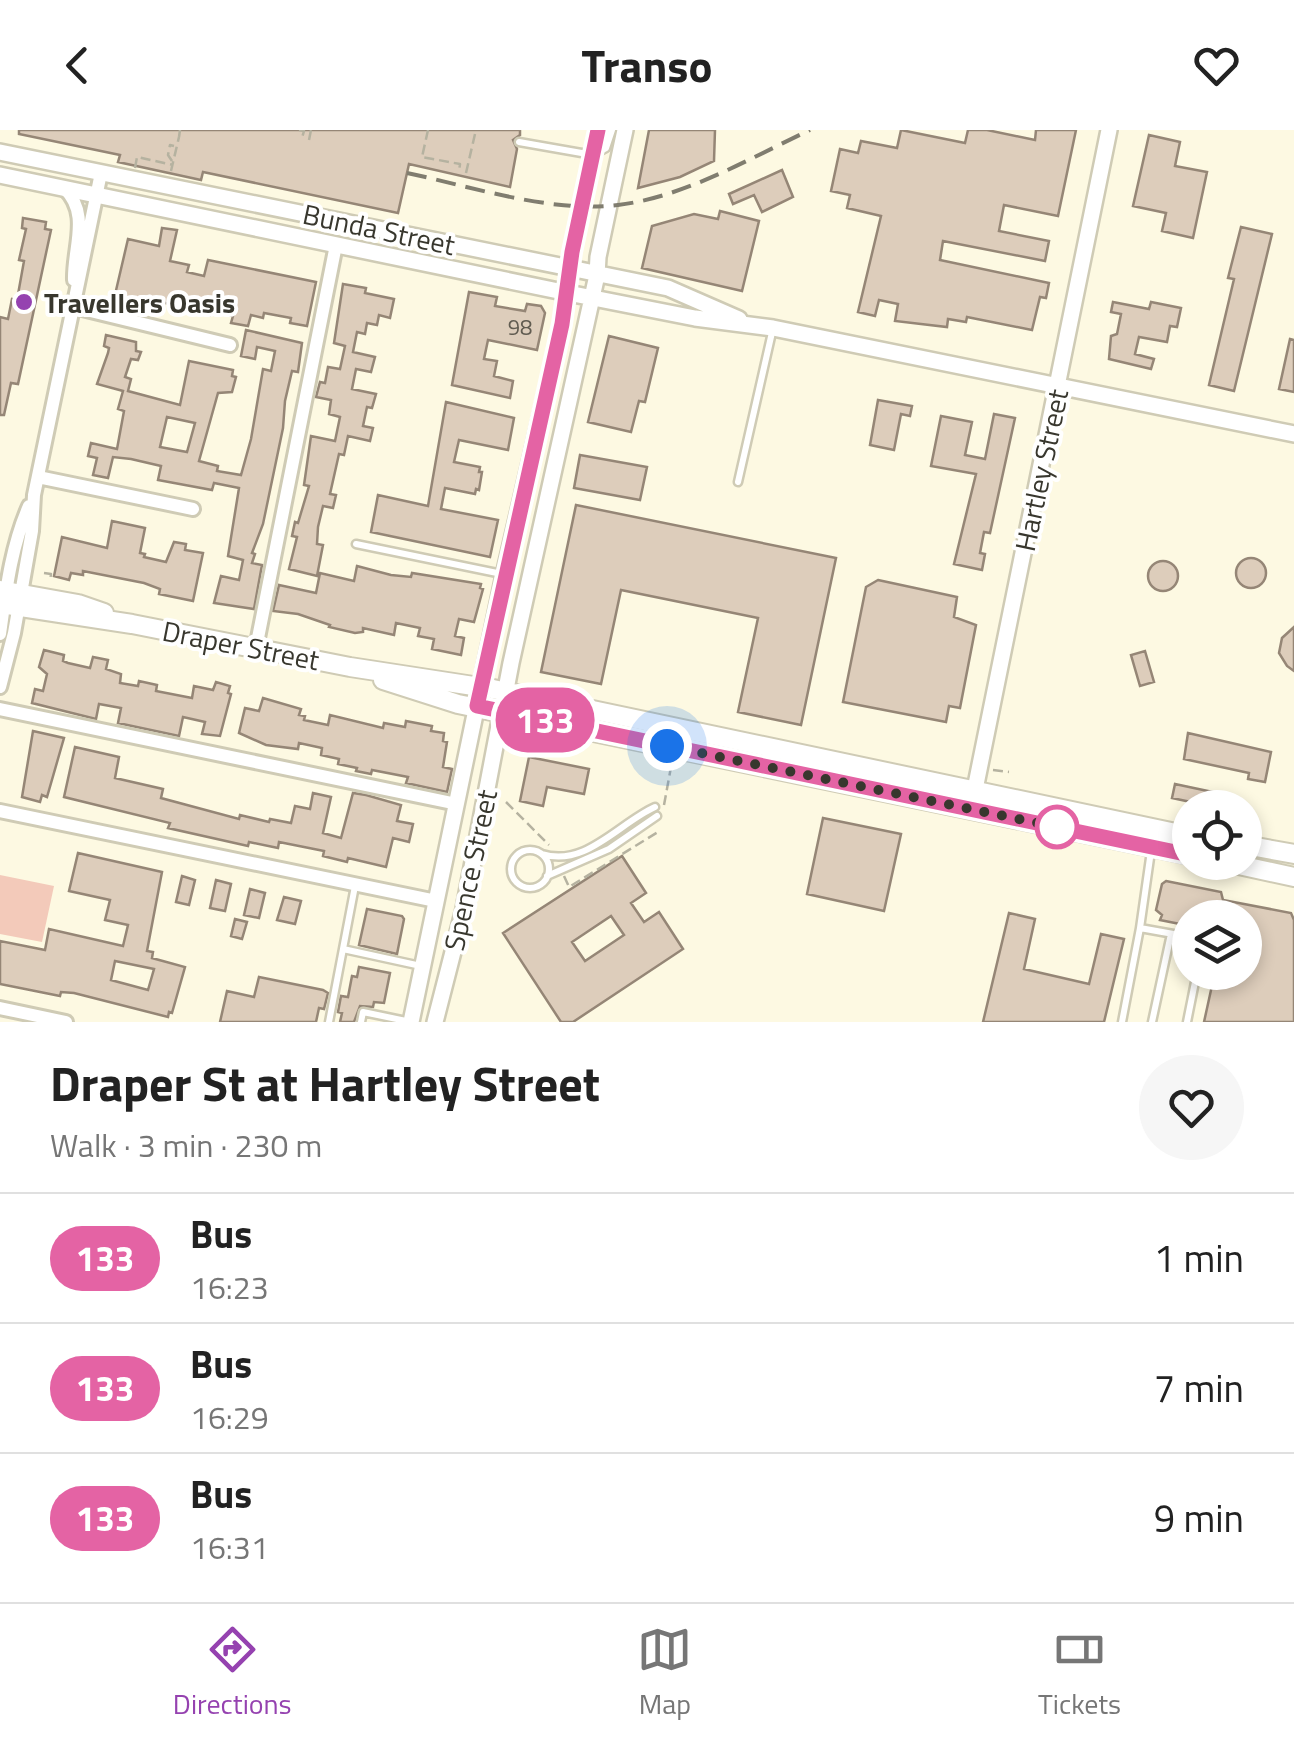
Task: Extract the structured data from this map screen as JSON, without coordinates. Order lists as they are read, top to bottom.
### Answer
{
  "streets": {
    "main road": ["Draper Street"],
    "street": ["Bunda Street", "Hartley Street", "Spence Street"]
  },
  "crossings": [
    ["Bunda Street", "Hartley Street"],
    ["Bunda Street", "Spence Street"],
    ["Hartley Street", "Draper Street"],
    ["Draper Street", "Spence Street"]
  ],
  "places": ["Travellers Oasis"],
  "lines": ["bus line 133"],
  "house_numbers": ["98"],
  "page": {
    "header": "Transo",
    "on_map": "133",
    "heading": ["Draper St at Hartley Street", "Walk · 3 min · 230 m"],
    "list": [
      {
        "mark": "133",
        "name": "Bus",
        "note": "16:23",
        "value": "1 min"
      },
      {
        "mark": "133",
        "name": "Bus",
        "note": "16:29",
        "value": "7 min"
      },
      {
        "mark": "133",
        "name": "Bus",
        "note": "16:31",
        "value": "9 min"
      }
    ],
    "tabs": ["Directions", "Map", "Tickets"]
  }
}
